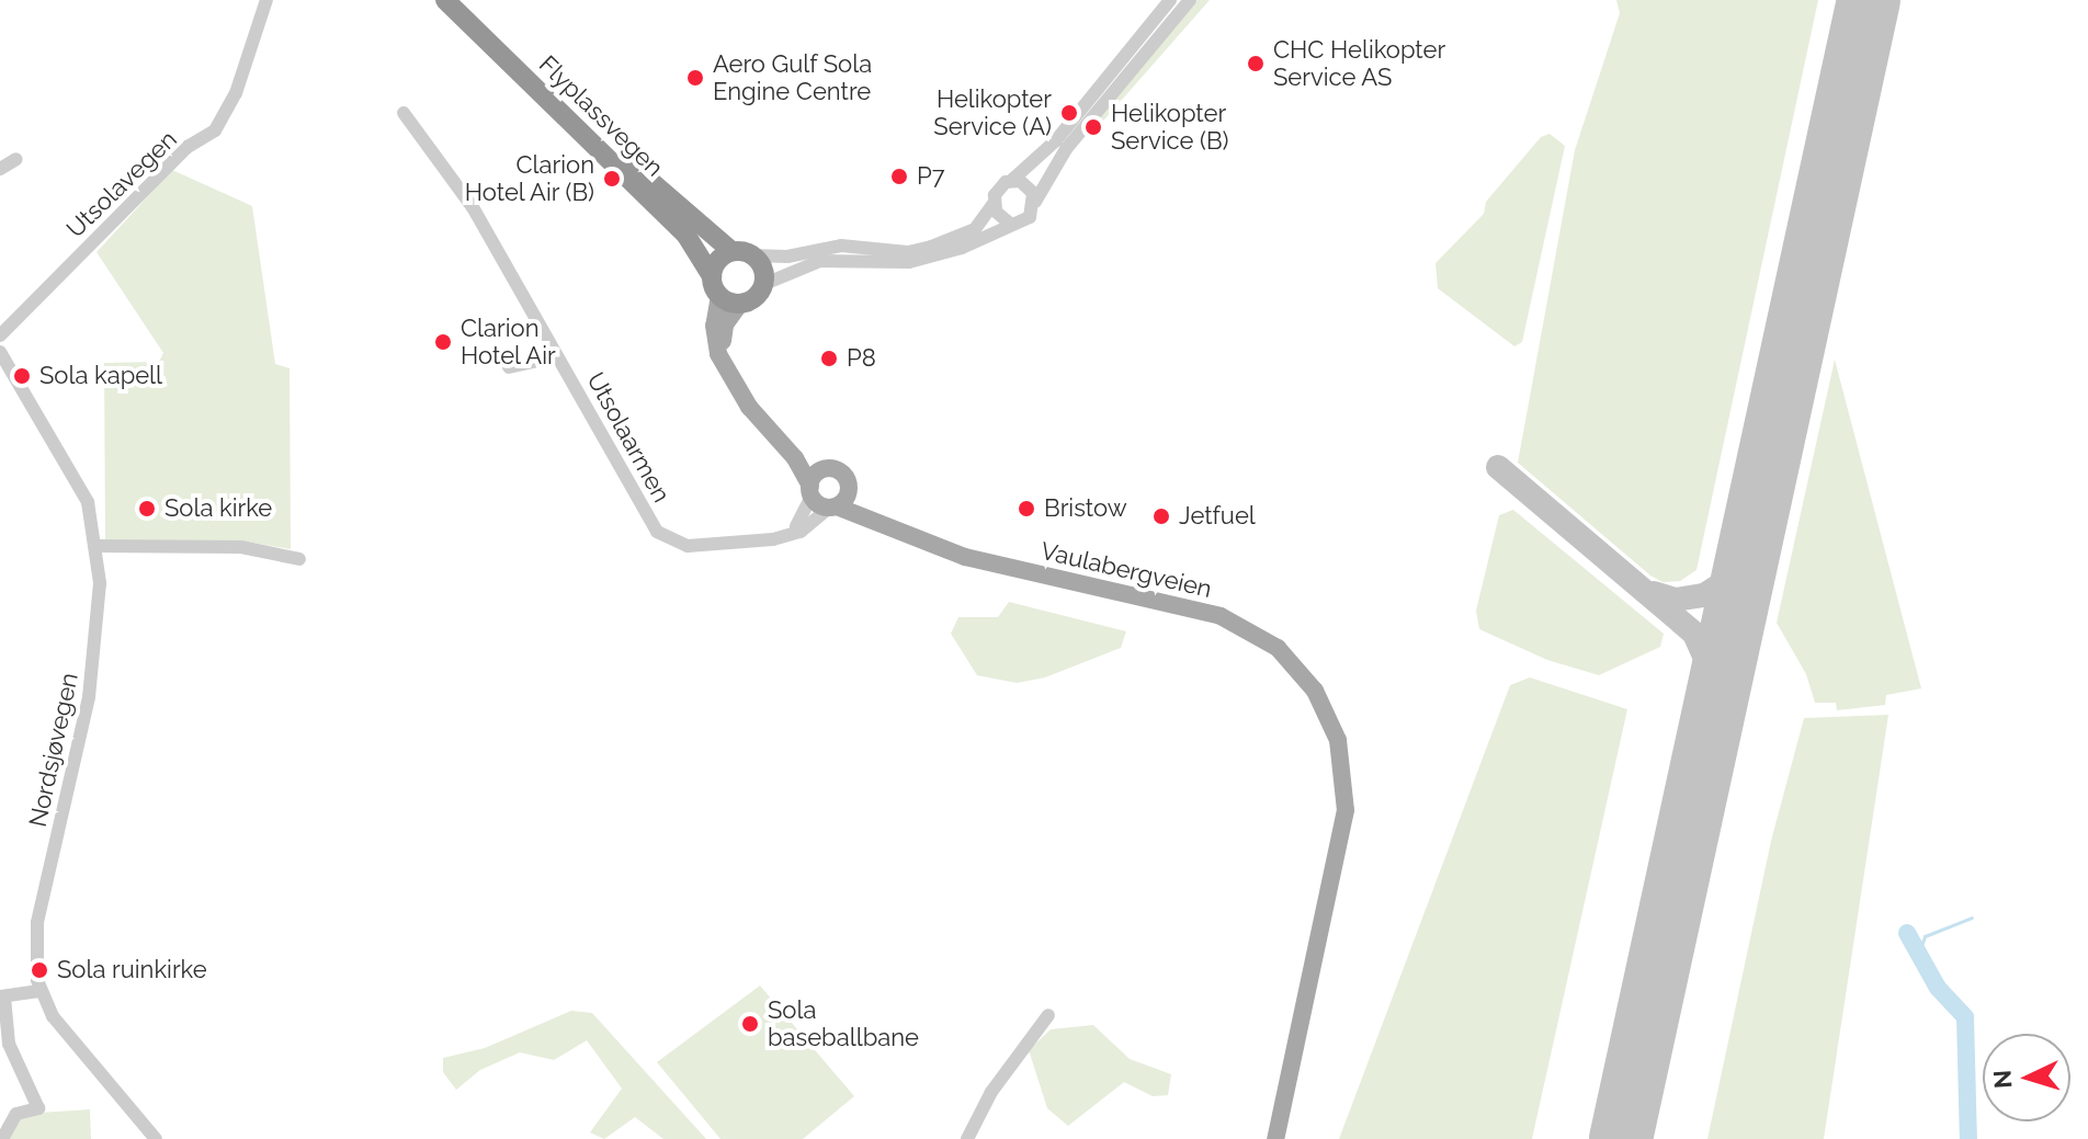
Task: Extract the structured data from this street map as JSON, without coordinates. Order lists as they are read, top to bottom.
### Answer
{
  "streets": {
    "highway": ["Flyplassvegen"],
    "main road": ["Vaulabergveien"],
    "street": ["Utsolavegen", "Utsolaarmen", "Nordsjøvegen"]
  },
  "crossings": [
    ["Utsolaarmen", "Vaulabergveien"]
  ],
  "places": [
    "CHC Helikopter Service AS",
    "Aero Gulf Sola Engine Centre",
    "Helikopter Service (A)",
    "Helikopter Service (B)",
    "P7",
    "Clarion Hotel Air (B)",
    "Clarion Hotel Air",
    "P8",
    "Sola kapell",
    "Sola kirke",
    "Bristow",
    "Jetfuel",
    "Sola ruinkirke",
    "Sola baseballbane"
  ],
  "north": "left"
}
